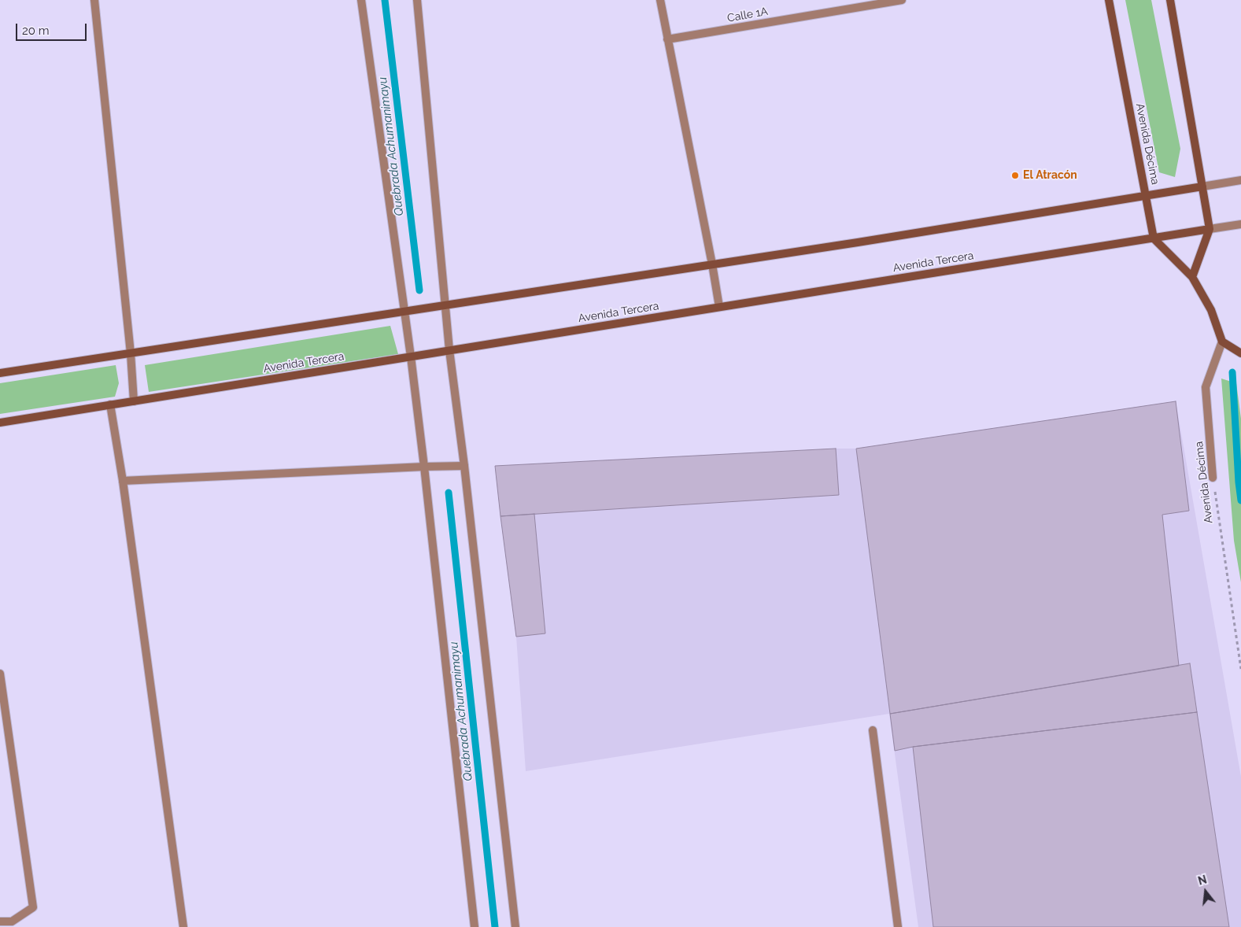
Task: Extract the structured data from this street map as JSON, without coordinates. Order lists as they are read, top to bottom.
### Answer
{
  "streets": {
    "street": ["Calle 1A", "Avenida Décima", "Avenida Tercera"]
  },
  "crossings": [
    ["Avenida Décima", "Avenida Tercera"]
  ],
  "water": ["Quebrada Achumanimayu"],
  "places": ["El Atracón"],
  "scale_bar": "20 m",
  "north": "top"
}
